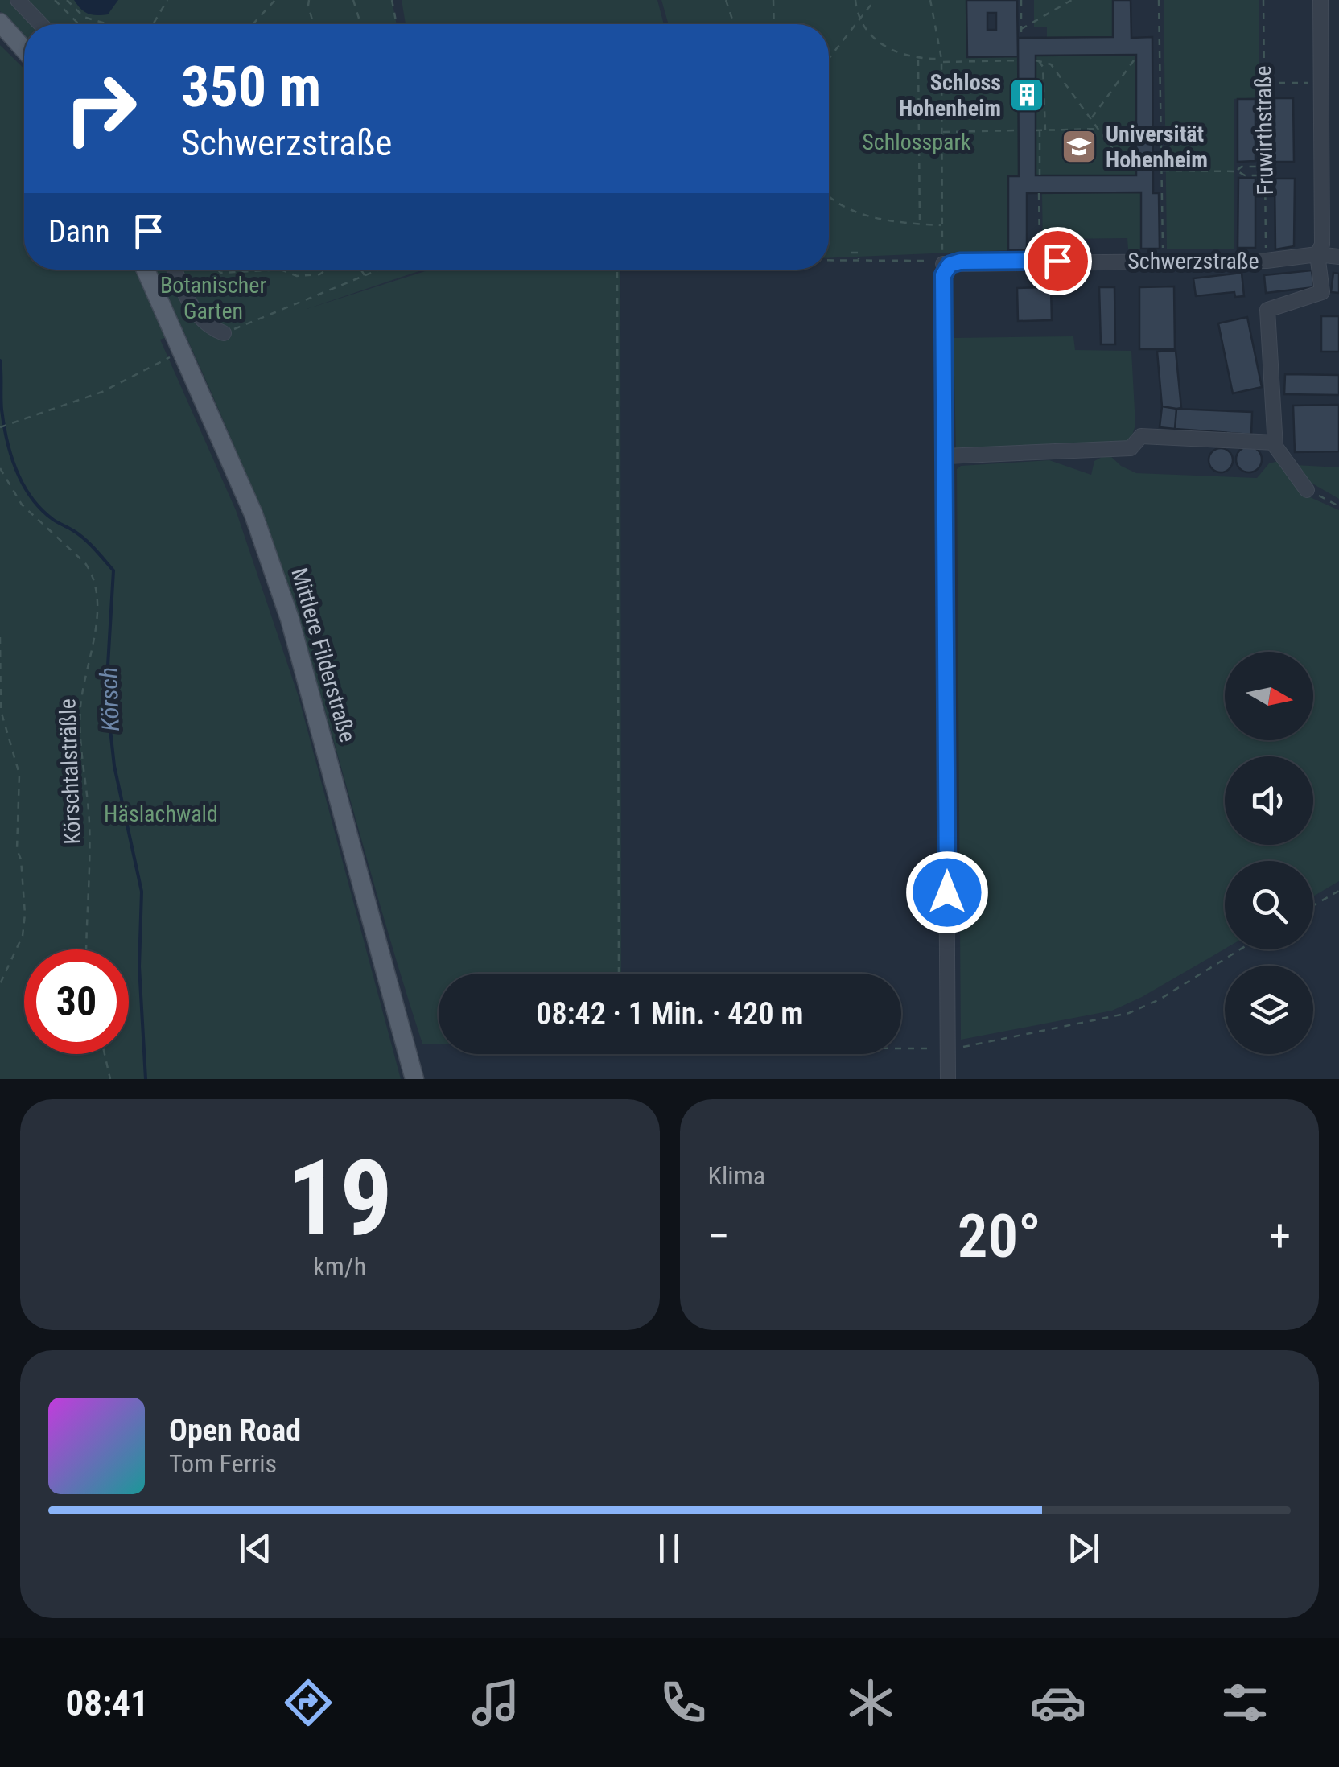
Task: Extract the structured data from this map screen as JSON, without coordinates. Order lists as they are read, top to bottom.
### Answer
{
  "streets": {
    "main road": ["Mittlere Filderstraße"],
    "street": ["Schwerzstraße"],
    "path": ["Fruwirthstraße", "Körschtalsträßle"]
  },
  "crossings": [
    ["Fruwirthstraße", "Schwerzstraße"]
  ],
  "water": ["Körsch"],
  "parks": ["Schlosspark", "Botanischer Garten", "Häslachwald"],
  "places": {
    "building": ["Schloss Hohenheim"],
    "school or university": ["Universität Hohenheim"]
  },
  "north": "right",
  "page": {
    "turn": ["350 m", "Schwerzstraße"],
    "then": "Dann",
    "limit": "30",
    "trip": "08:42 · 1 Min. · 420 m",
    "tile": [
      ["19", "km/h"],
      "Klima"
    ],
    "heat": ["−", "20°", "+"],
    "song": ["Open Road", "Tom Ferris"],
    "tabs": "08:41"
  }
}
